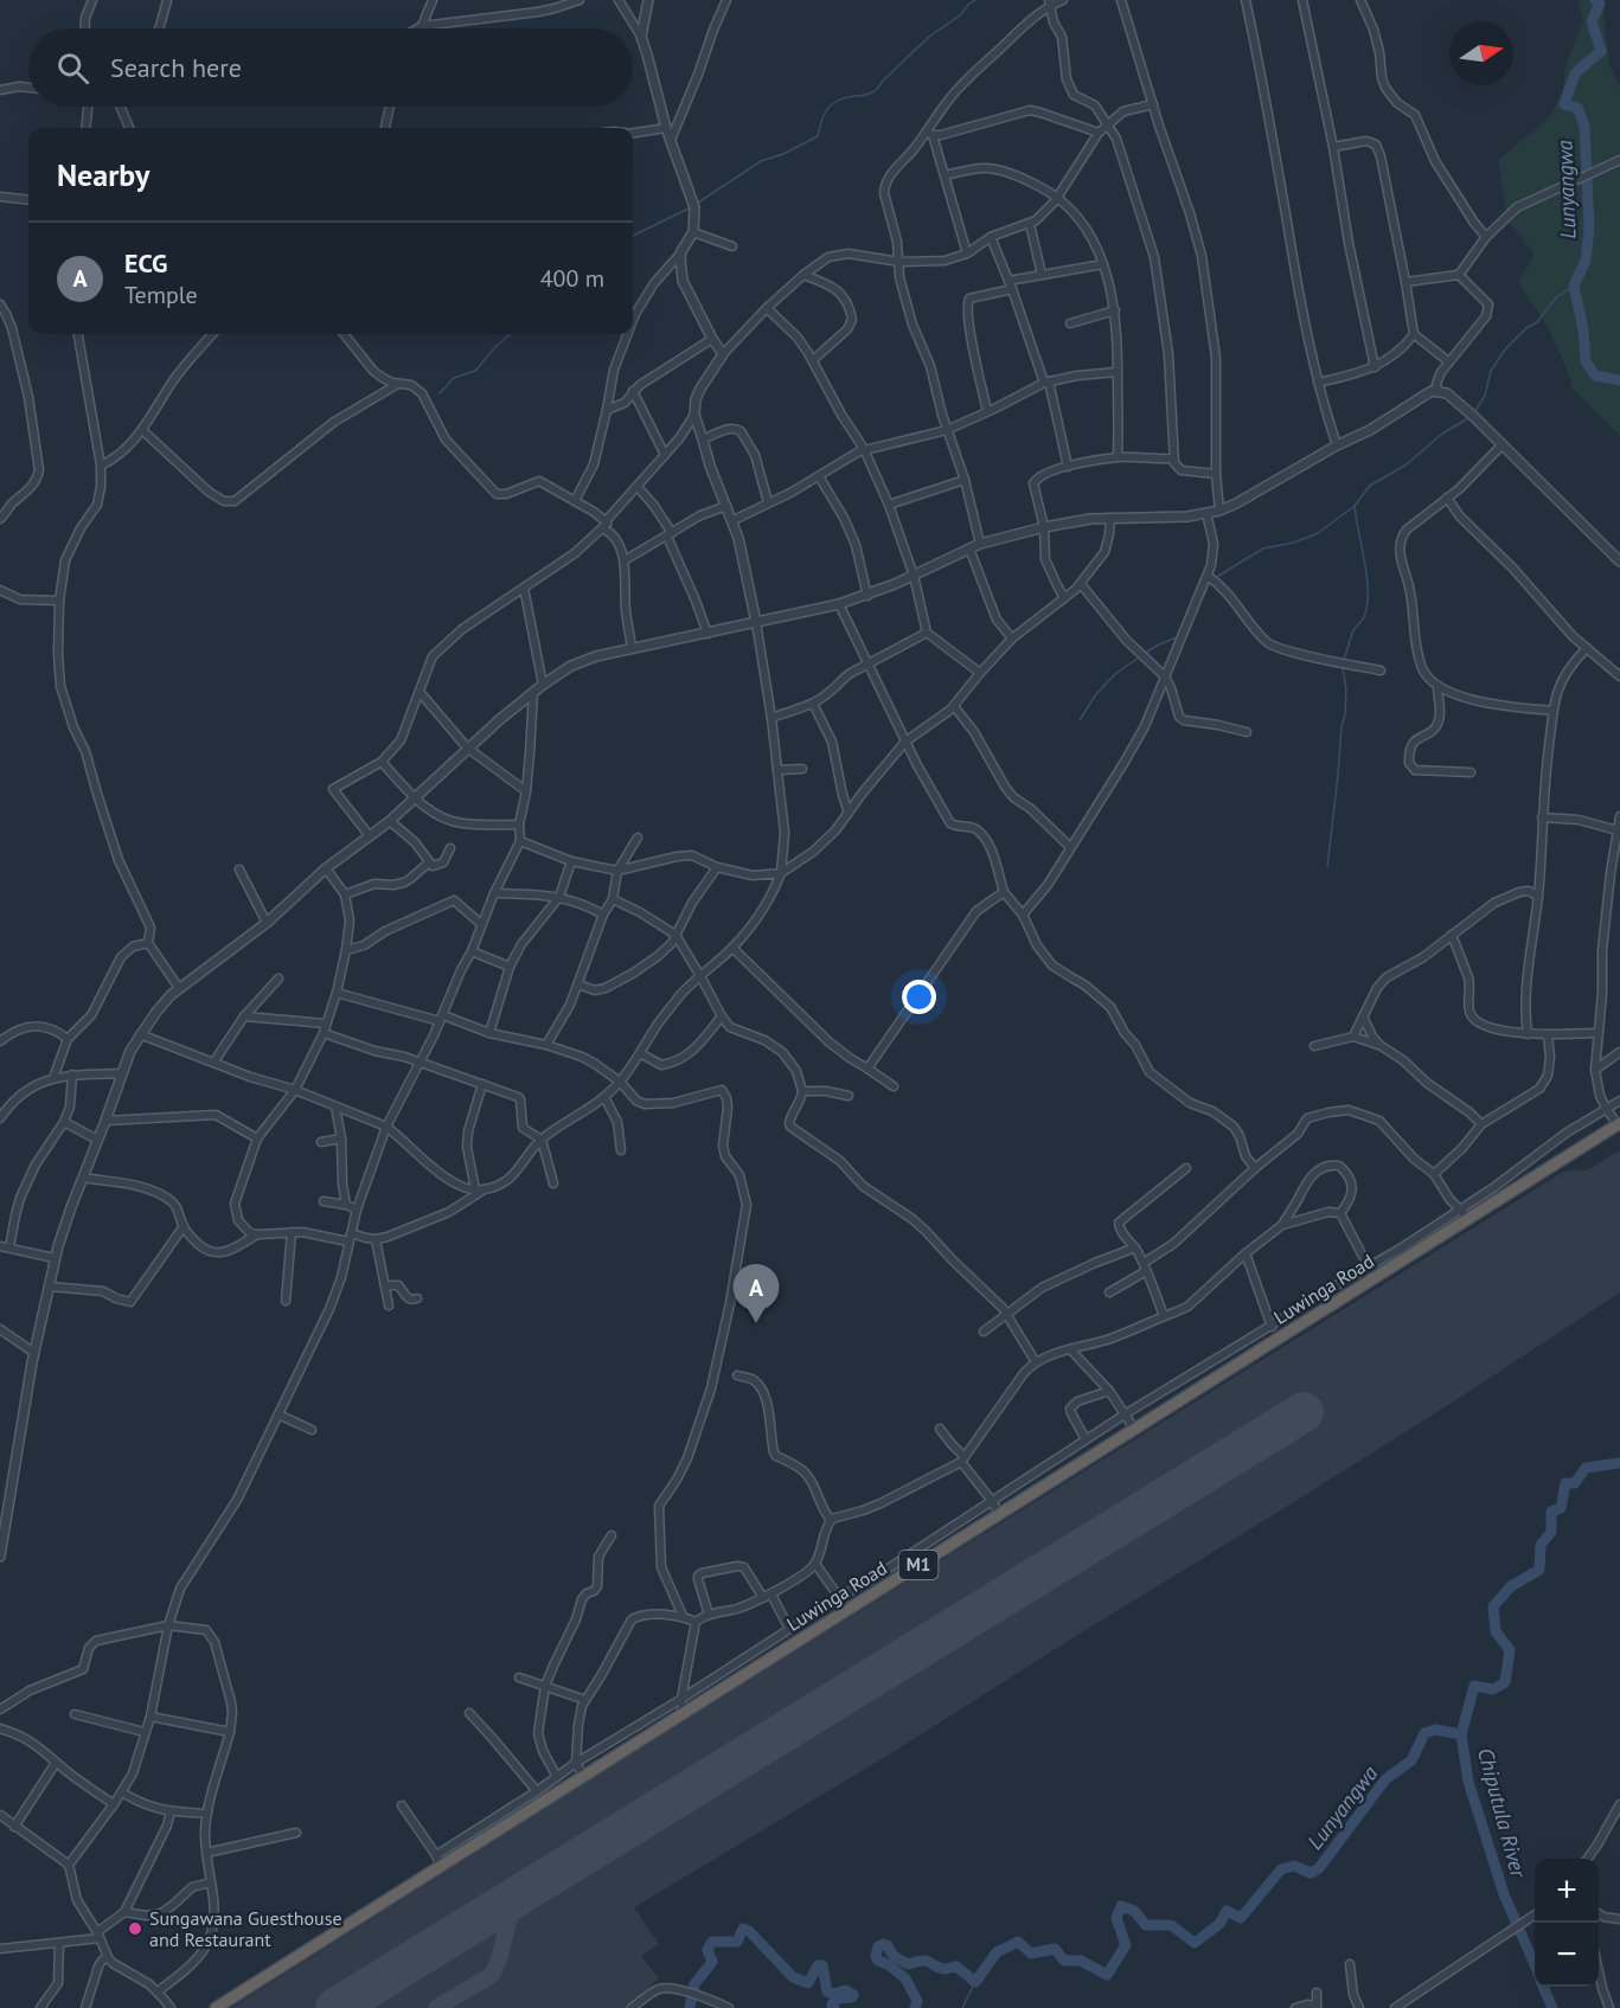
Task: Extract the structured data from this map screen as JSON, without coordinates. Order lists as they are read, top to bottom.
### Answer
{
  "streets": {
    "highway": ["Luwinga Road", "M1"]
  },
  "water": ["Lunyangwa", "Chiputula River"],
  "places": ["Sungawana Guesthouse and Restaurant"],
  "north": "right",
  "page": {
    "search": "Search here",
    "heading": "Nearby",
    "list": [
      {
        "mark": "A",
        "name": "ECG",
        "note": "Temple",
        "value": "400 m"
      }
    ],
    "pins": "A",
    "map_buttons": ["+", "−"]
  }
}
